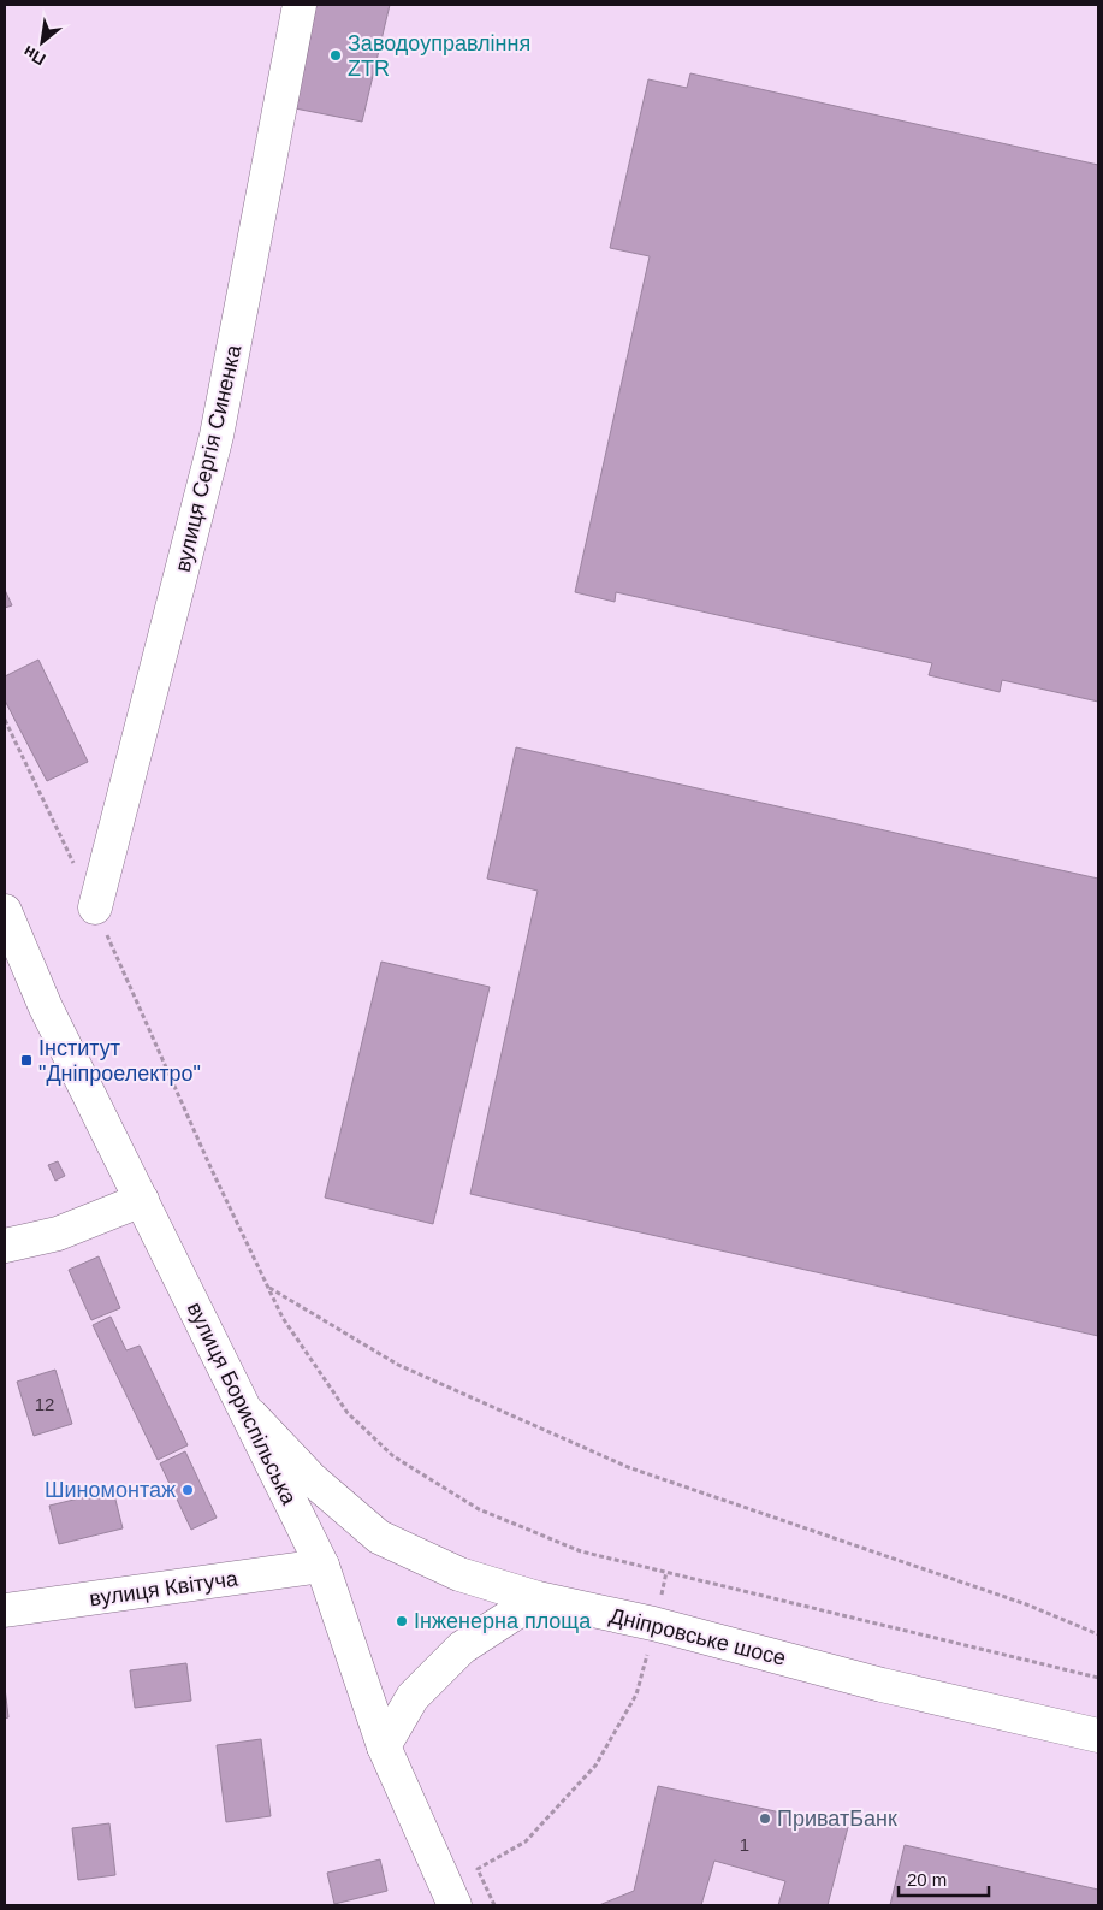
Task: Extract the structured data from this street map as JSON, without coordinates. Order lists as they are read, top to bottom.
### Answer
{
  "streets": {
    "street": [
      "вулиця Сергія Синенка",
      "вулиця Бориспільська",
      "вулиця Квітуча",
      "Дніпровське шосе"
    ]
  },
  "crossings": [
    ["вулиця Бориспільська", "вулиця Квітуча"],
    ["вулиця Бориспільська", "Дніпровське шосе"]
  ],
  "places": {
    "other": [
      "Заводоуправління ZTR",
      "Шиномонтаж",
      "Інженерна площа",
      "ПриватБанк"
    ],
    "transit": ["Інститут \"Дніпроелектро\""]
  },
  "house_numbers": ["12", "1"],
  "scale_bar": "20 m",
  "north": "bottom left"
}
